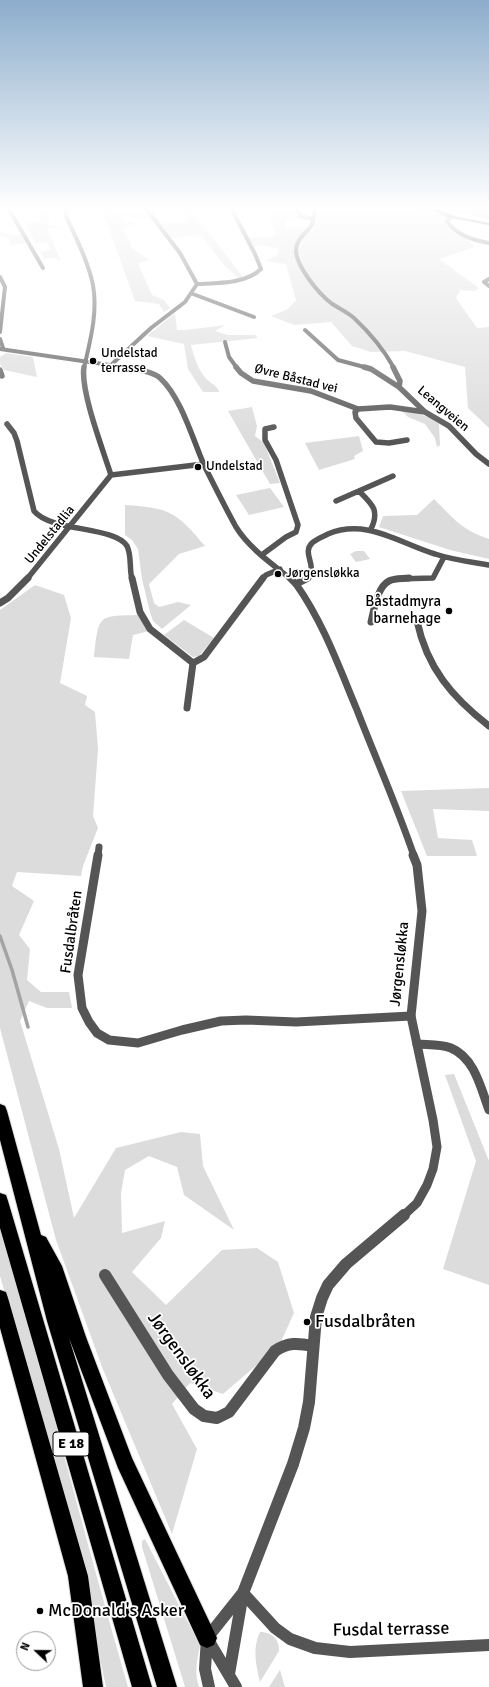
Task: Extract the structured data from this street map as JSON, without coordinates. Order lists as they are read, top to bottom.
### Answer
{
  "streets": {
    "highway": ["E 18"],
    "street": [
      "Øvre Båstad vei",
      "Leangveien",
      "Undelstadlia",
      "Fusdalbråten",
      "Jørgensløkka",
      "Fusdal terrasse"
    ]
  },
  "crossings": [
    ["Øvre Båstad vei", "Leangveien"],
    ["Fusdalbråten", "Jørgensløkka"],
    ["Jørgensløkka", "E 18"],
    ["Jørgensløkka", "Fusdal terrasse"]
  ],
  "places": [
    "Undelstad terrasse",
    "Undelstad",
    "Jørgensløkka",
    "Båstadmyra barnehage",
    "Fusdalbråten",
    "McDonald's Asker"
  ],
  "north": "left"
}
